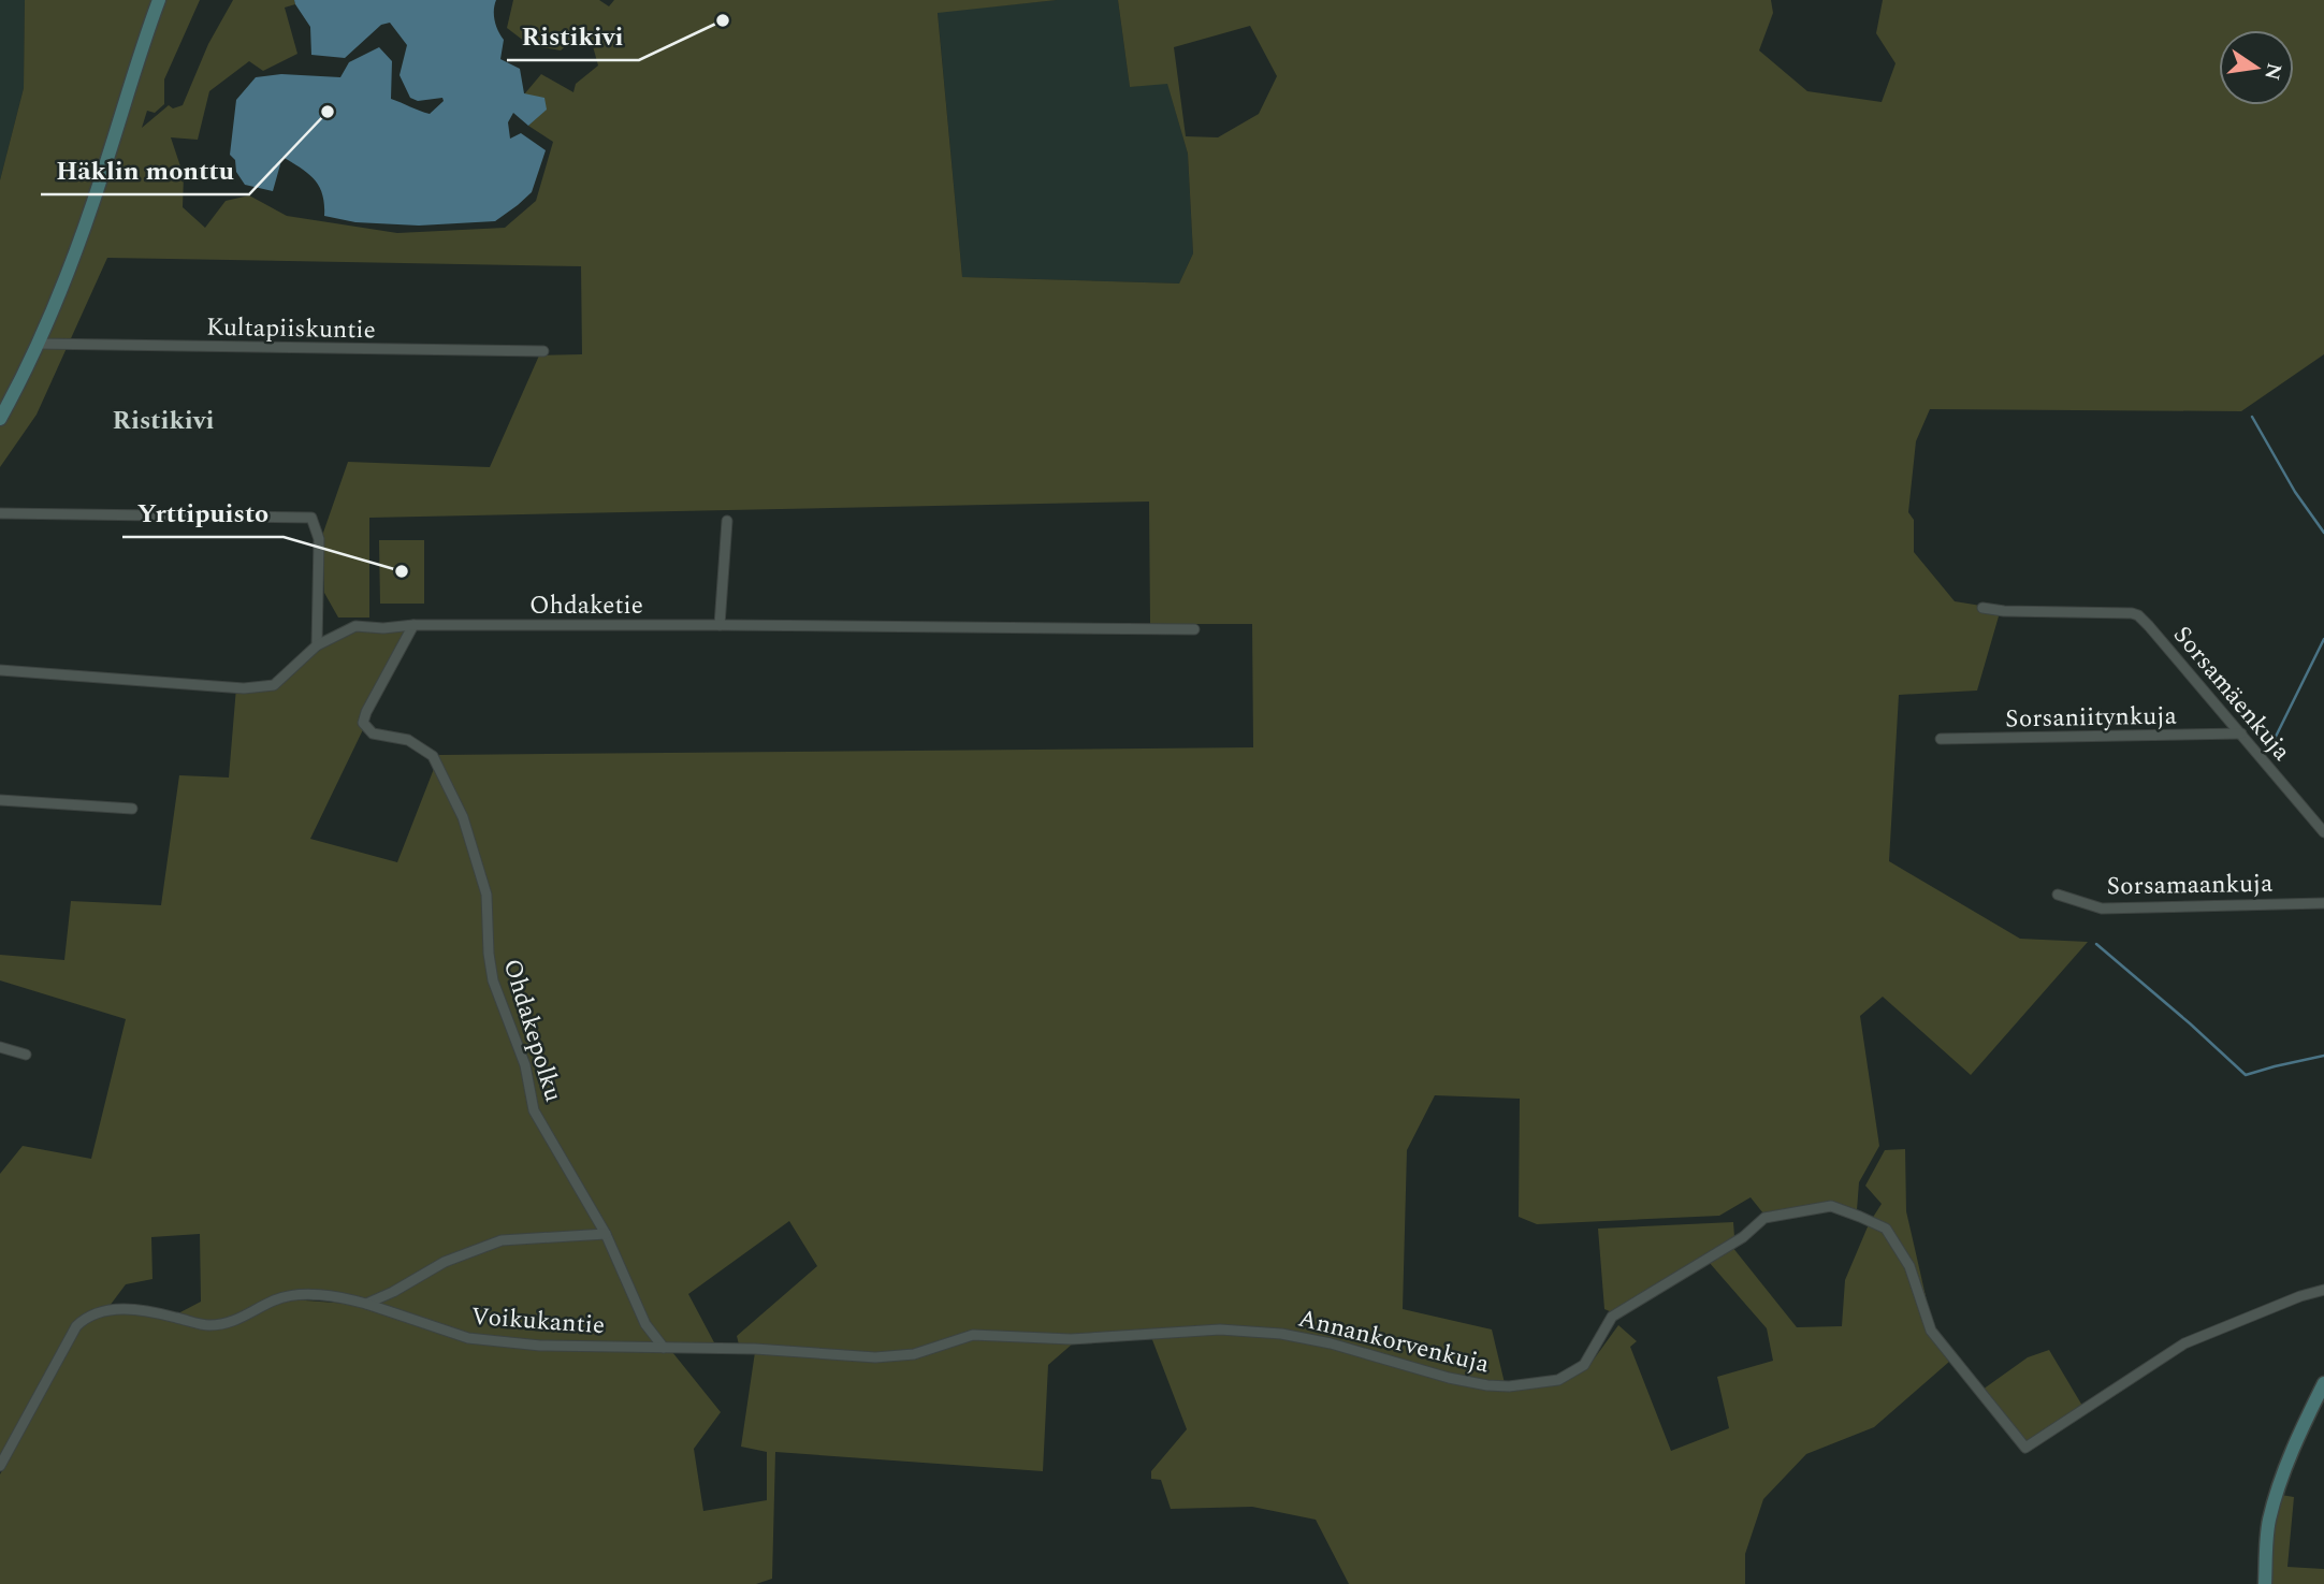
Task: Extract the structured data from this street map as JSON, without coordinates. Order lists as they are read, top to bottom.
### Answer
{
  "streets": {
    "street": [
      "Kultapiiskuntie",
      "Ohdaketie",
      "Sorsamäenkuja",
      "Sorsaniitynkuja",
      "Sorsamaankuja",
      "Ohdakepolku",
      "Voikukantie",
      "Annankorvenkuja"
    ]
  },
  "crossings": [
    ["Ohdaketie", "Ohdakepolku"],
    ["Sorsamäenkuja", "Sorsaniitynkuja"],
    ["Ohdakepolku", "Voikukantie"],
    ["Voikukantie", "Annankorvenkuja"]
  ],
  "districts": ["Ristikivi"],
  "places": ["Ristikivi", "Häklin monttu", "Yrttipuisto"],
  "north": "right"
}
